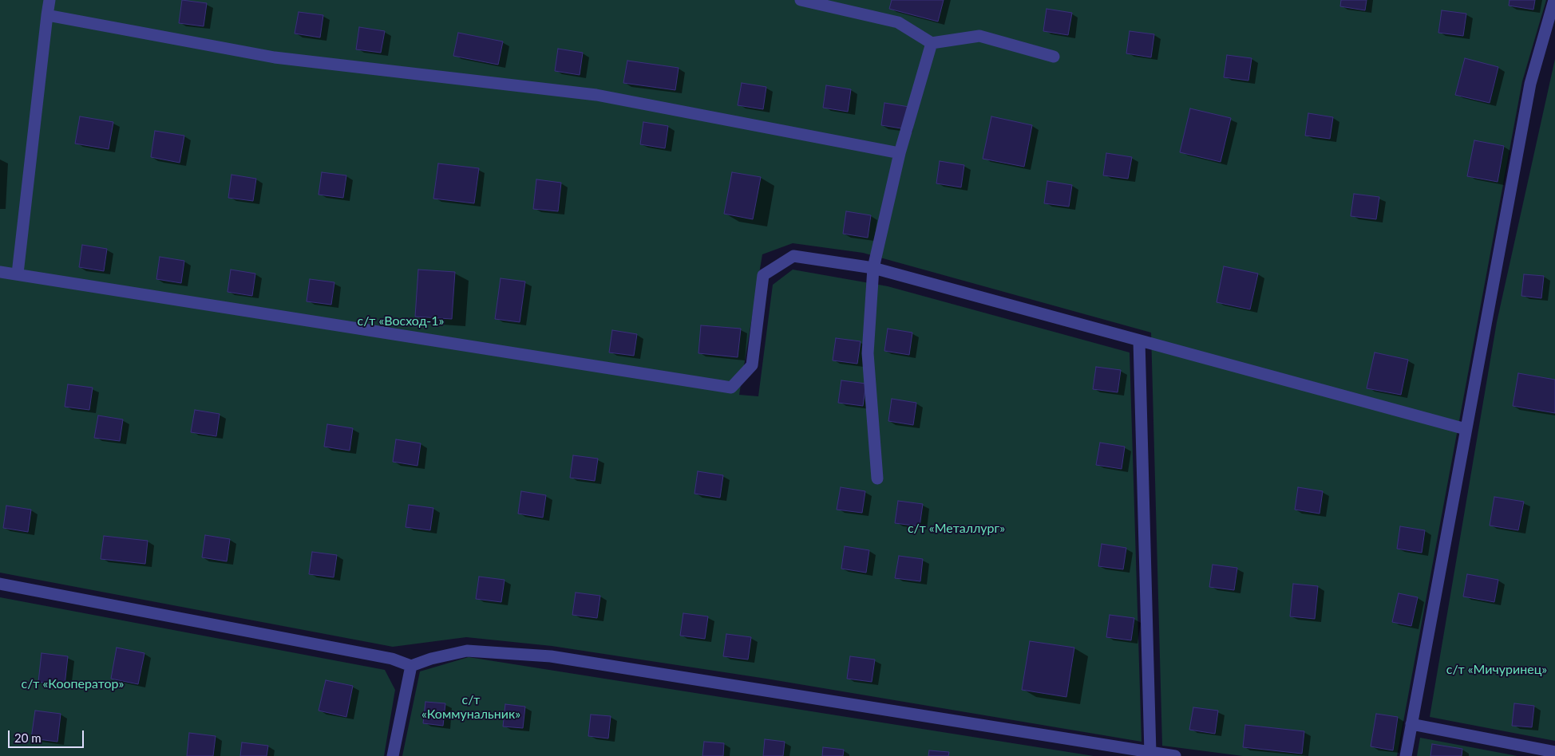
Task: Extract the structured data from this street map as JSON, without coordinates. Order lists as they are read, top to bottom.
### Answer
{
  "parks": [
    "с/т «Восход-1»",
    "с/т «Металлург»",
    "с/т «Мичуринец»",
    "с/т «Кооператор»",
    "с/т «Коммунальник»"
  ],
  "scale_bar": "20 m"
}
